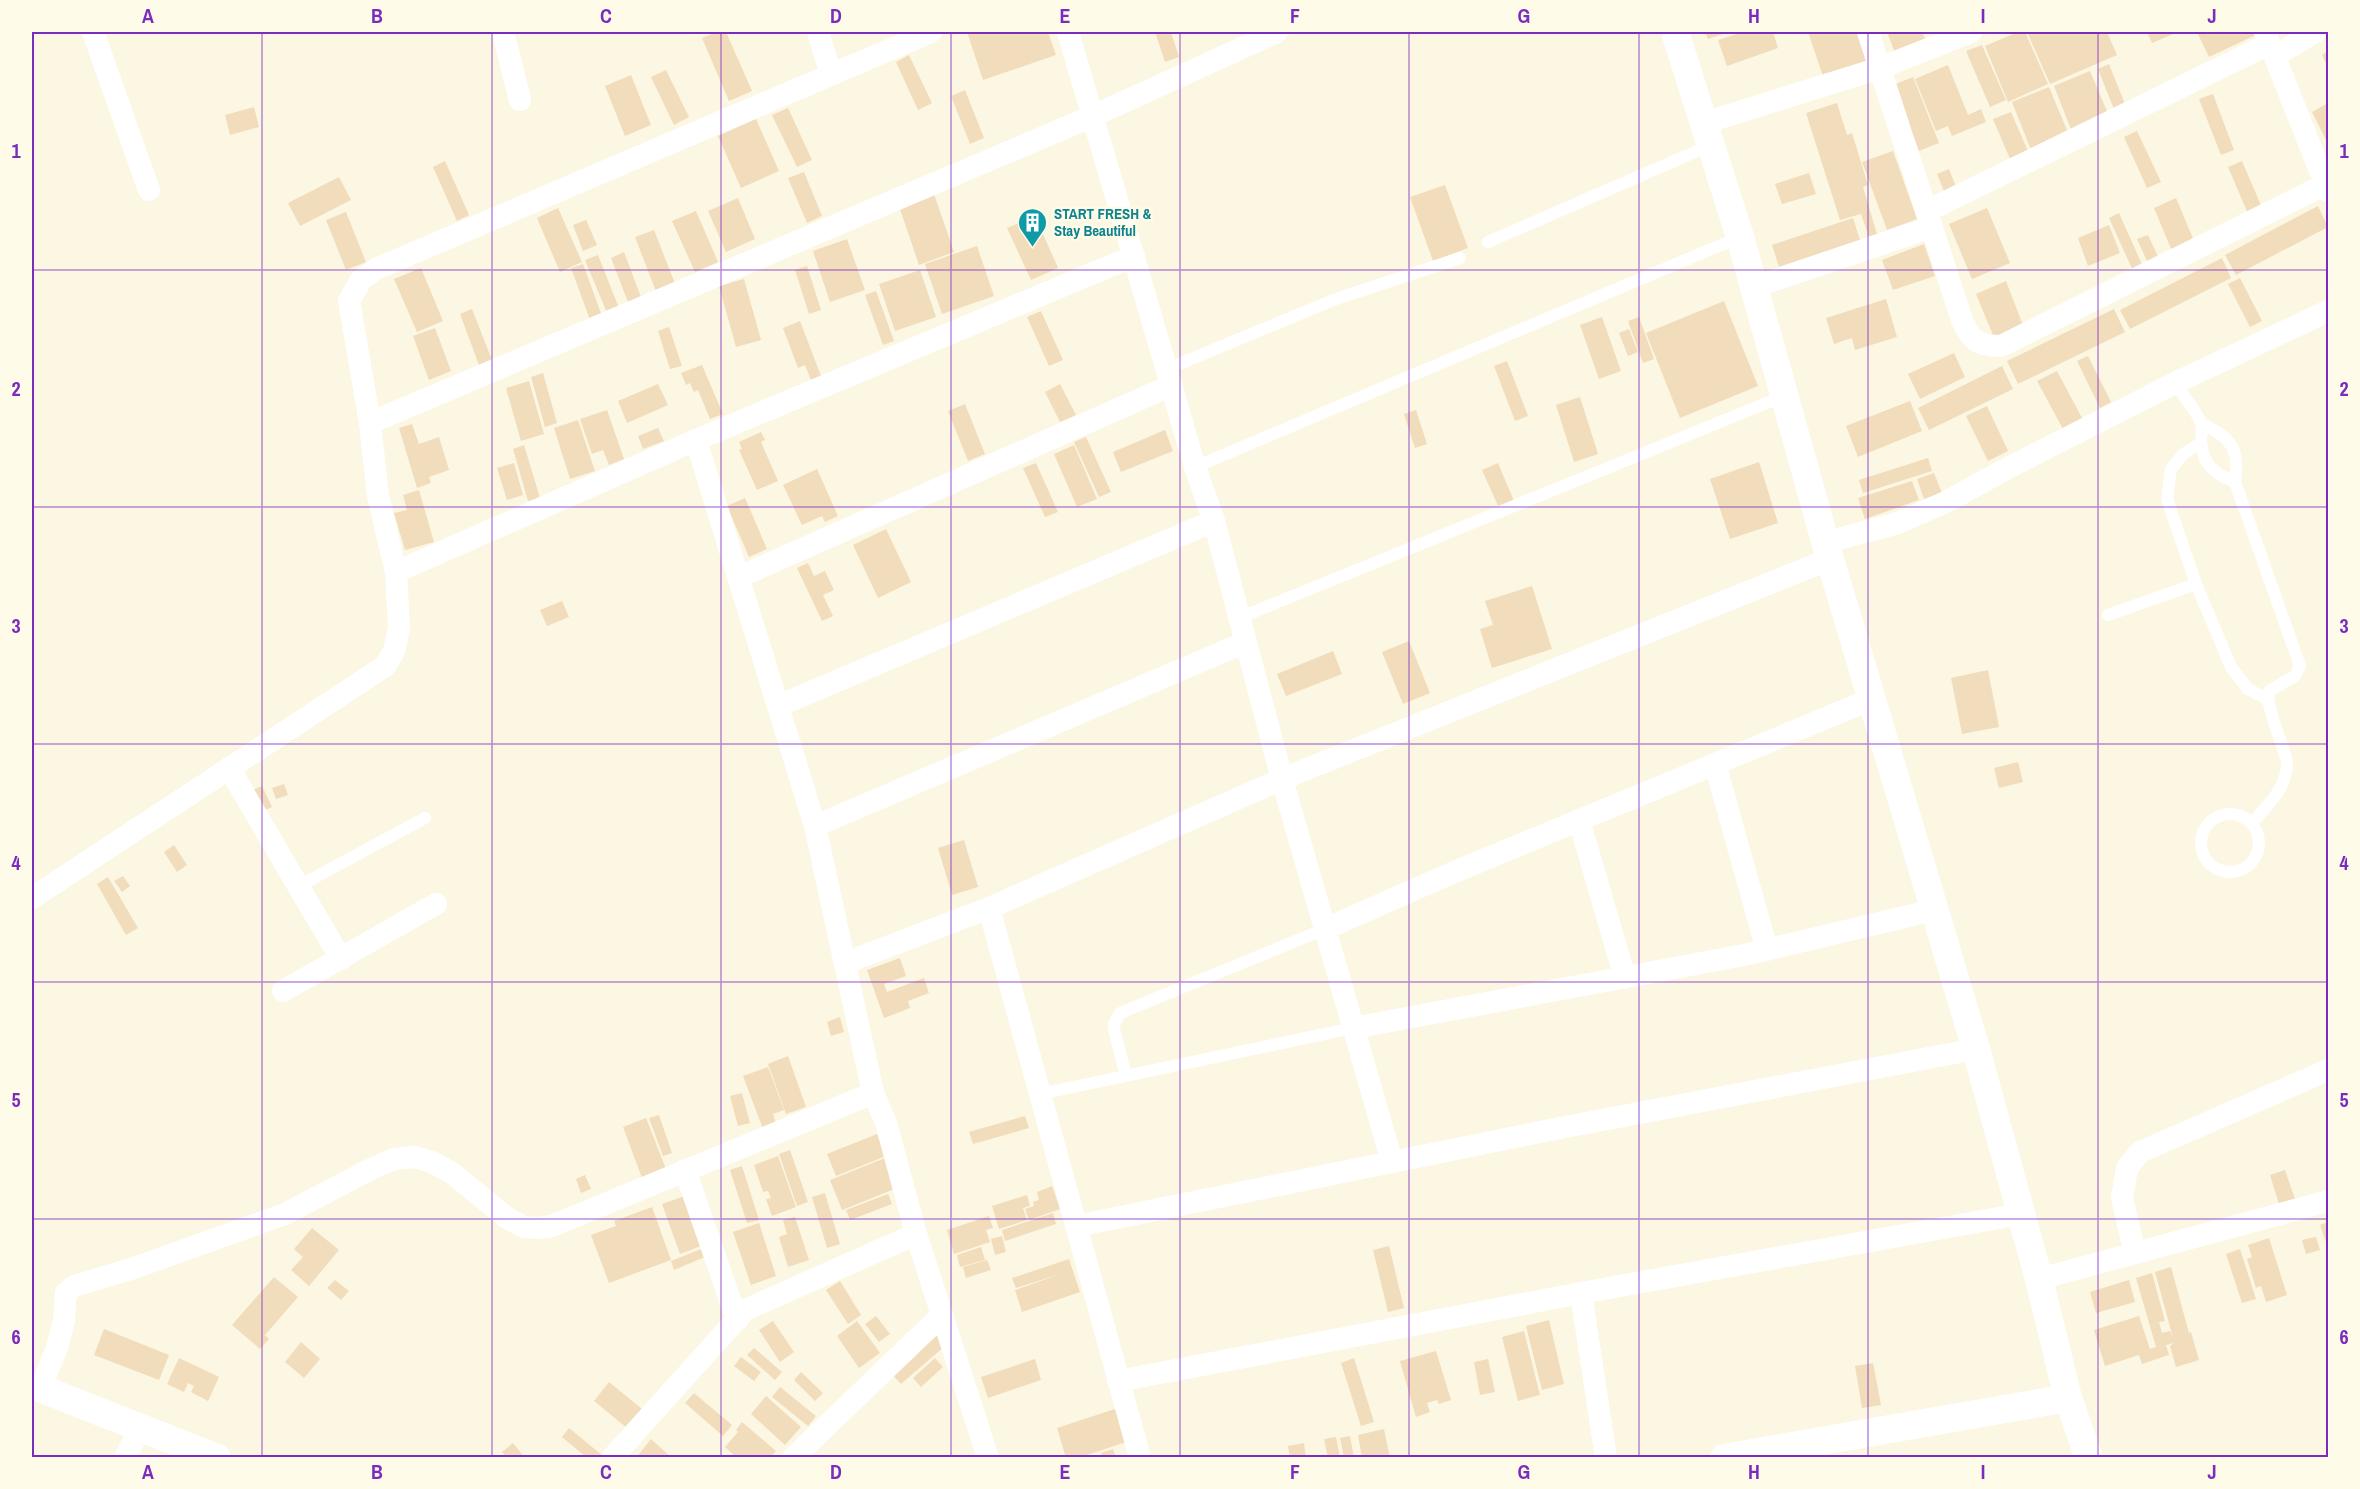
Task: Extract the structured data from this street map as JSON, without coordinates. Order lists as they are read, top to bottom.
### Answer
{
  "places": {
    "building": ["START FRESH & Stay Beautiful"]
  },
  "grid": {
    "columns": [
      "A",
      "B",
      "C",
      "D",
      "E",
      "F",
      "G",
      "H",
      "I",
      "J"
    ],
    "rows": [
      "1",
      "2",
      "3",
      "4",
      "5",
      "6"
    ]
  }
}
